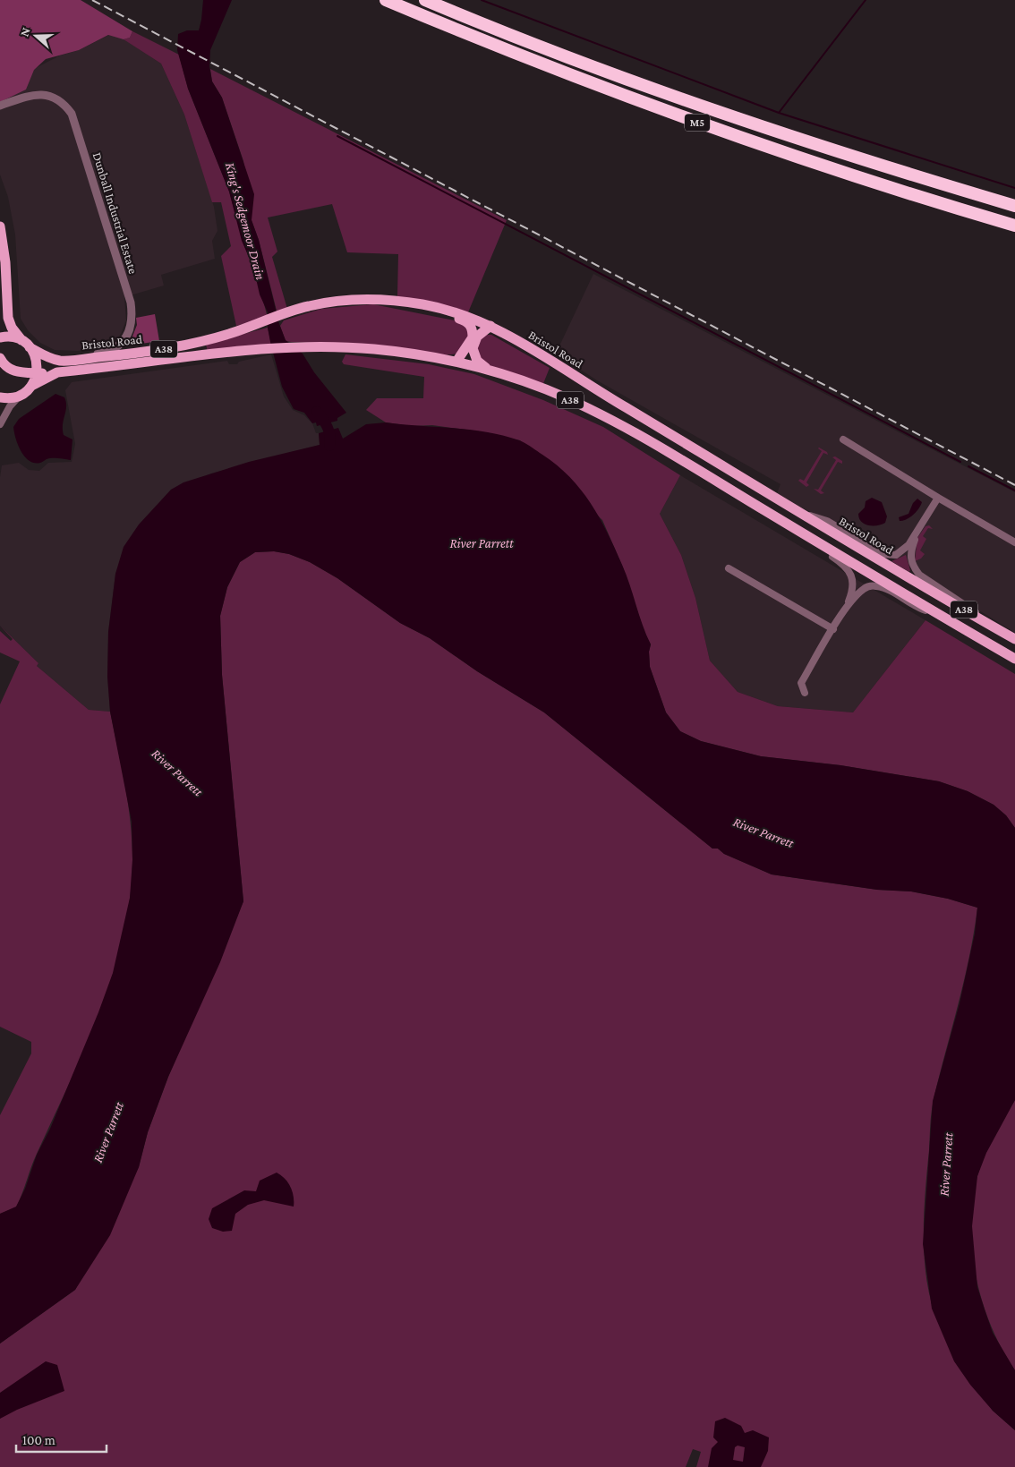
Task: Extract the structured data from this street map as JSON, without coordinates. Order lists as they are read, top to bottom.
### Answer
{
  "streets": {
    "highway": ["M5"],
    "main road": ["Bristol Road", "A38"],
    "street": ["Dunball Industrial Estate"]
  },
  "crossings": [
    ["Dunball Industrial Estate", "Bristol Road"],
    ["Bristol Road", "A38"]
  ],
  "water": ["King's Sedgemoor Drain", "River Parrett"],
  "scale_bar": "100 m",
  "north": "left"
}
